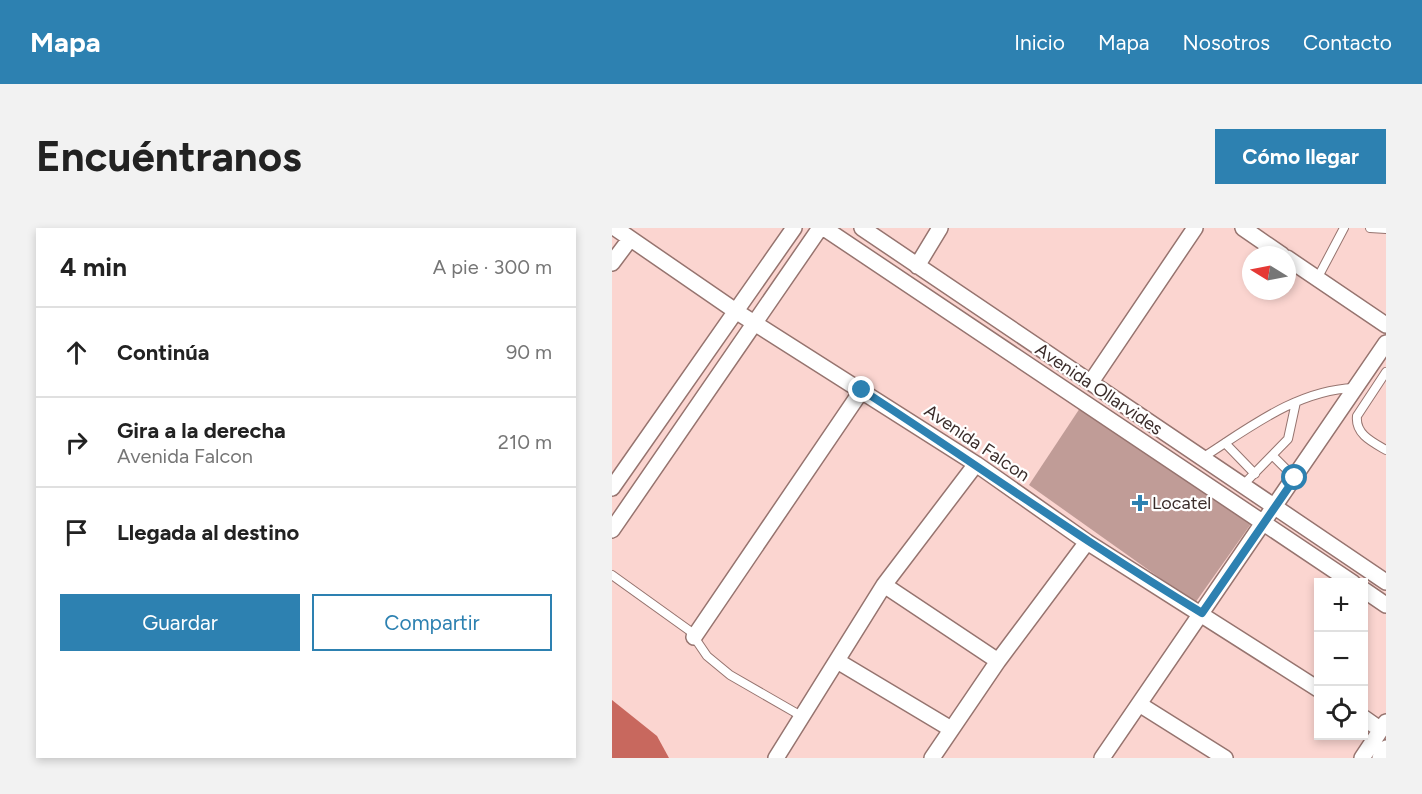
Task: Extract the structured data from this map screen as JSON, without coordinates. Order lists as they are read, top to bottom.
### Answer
{
  "streets": {
    "street": ["Avenida Ollarvides", "Avenida Falcon"]
  },
  "places": {
    "health": ["Locatel"]
  },
  "north": "left",
  "page": {
    "header": "Mapa",
    "nav": [
      "Inicio",
      "Mapa",
      "Nosotros",
      "Contacto"
    ],
    "buttons": [
      "Cómo llegar",
      ["Guardar", "Compartir"]
    ],
    "title": "Encuéntranos",
    "heading": ["4 min", "A pie · 300 m"],
    "list": [
      ["Continúa", "90 m"],
      ["Gira a la derecha", "Avenida Falcon", "210 m"],
      "Llegada al destino"
    ],
    "map_buttons": ["+", "−"]
  }
}
